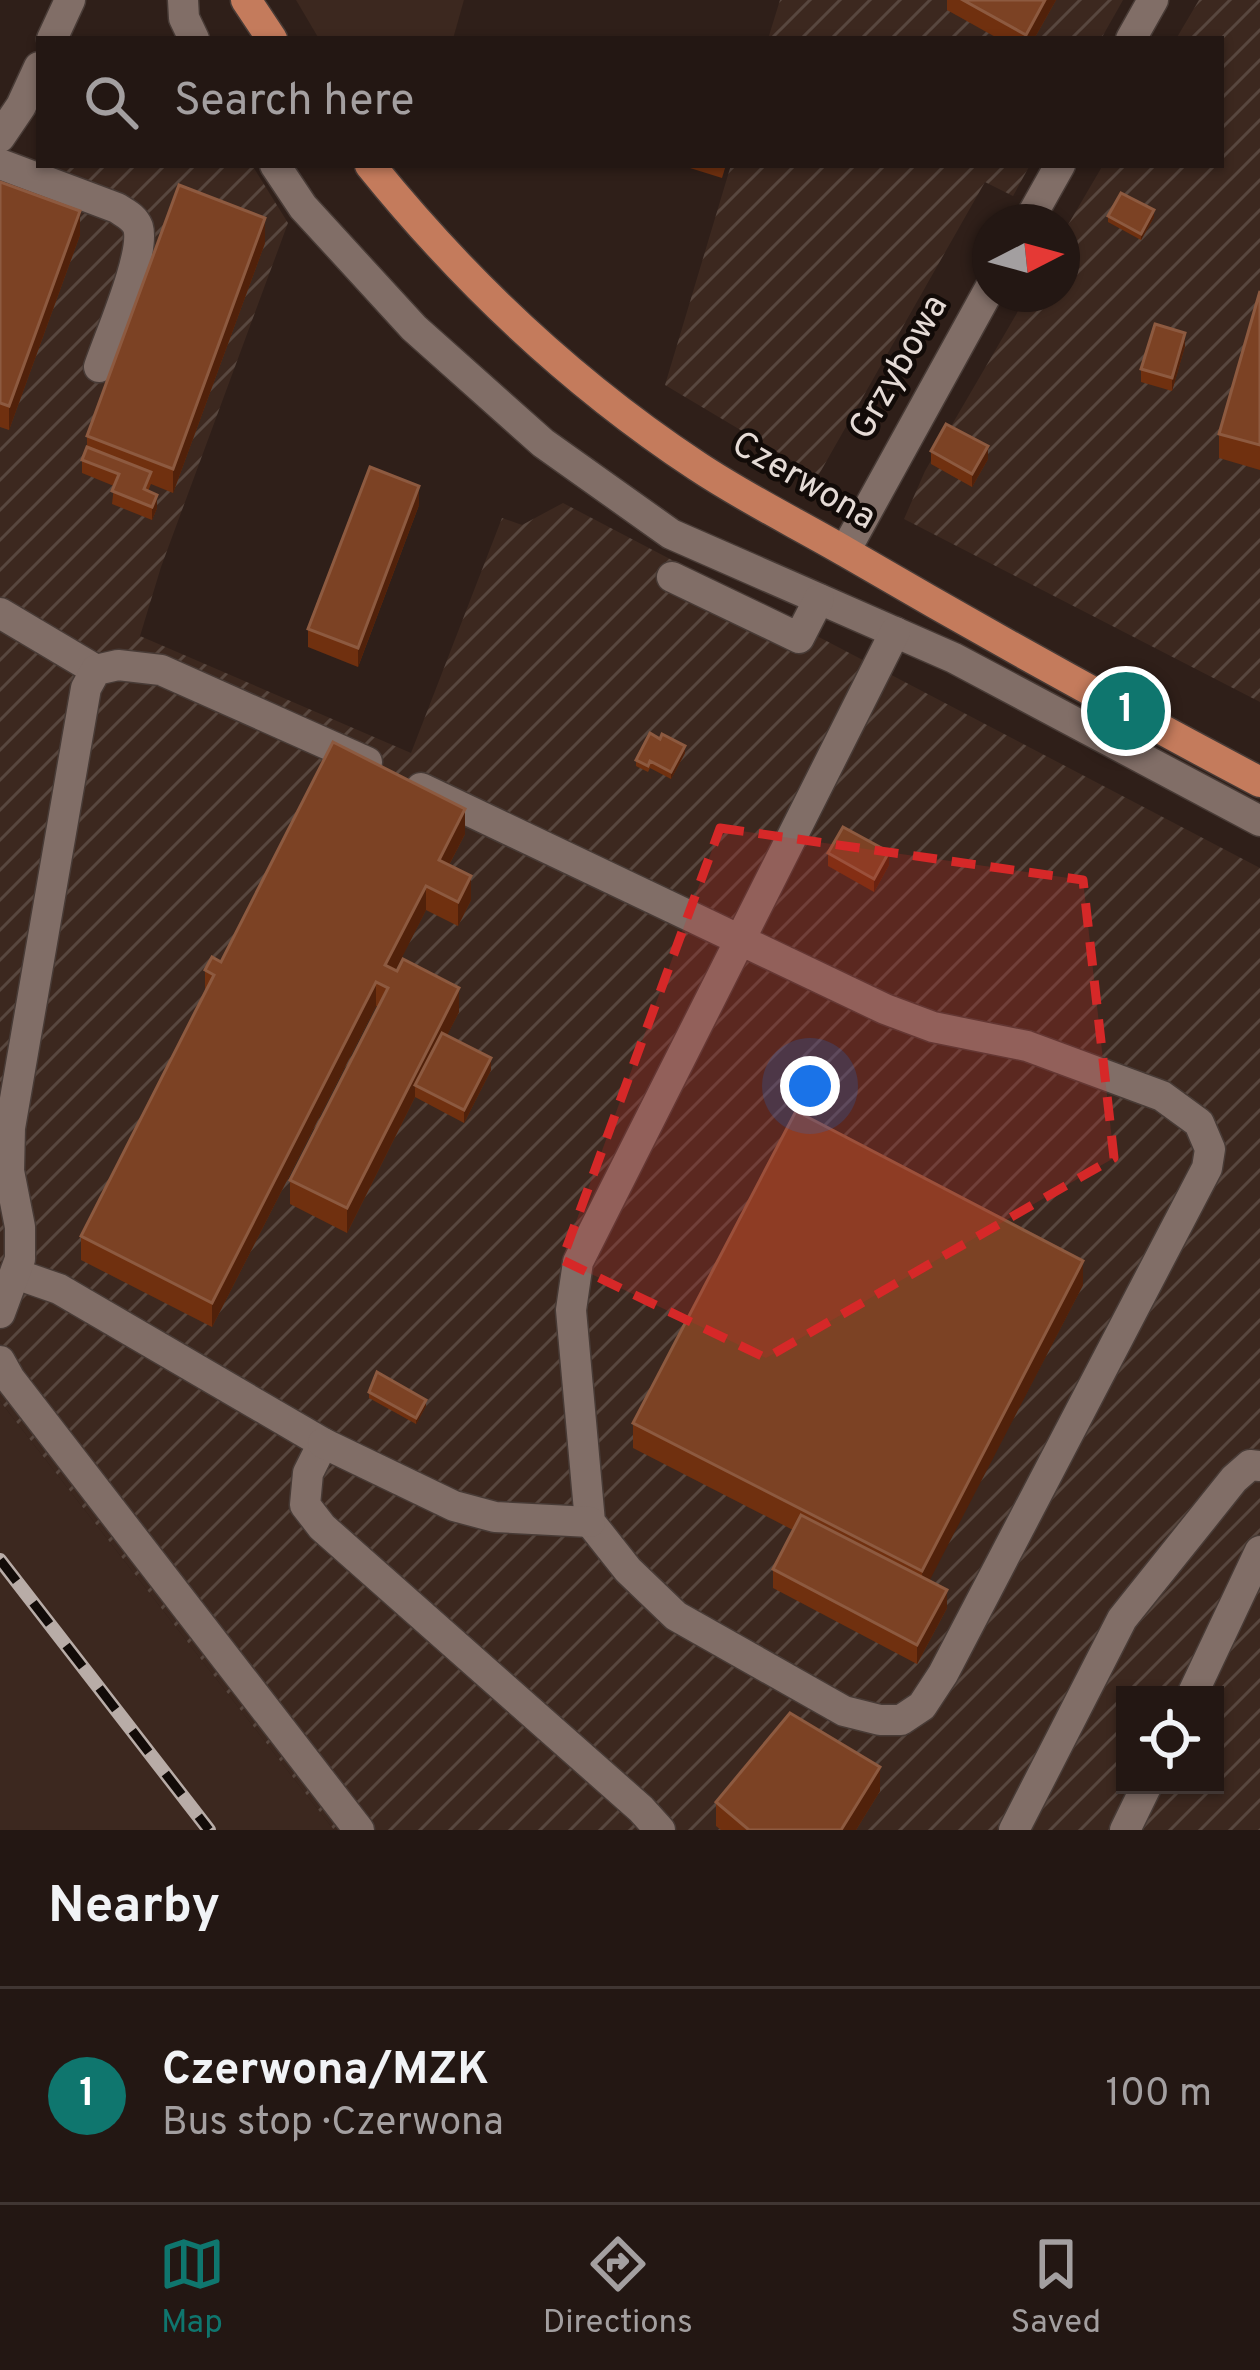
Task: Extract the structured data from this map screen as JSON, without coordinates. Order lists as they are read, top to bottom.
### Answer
{
  "streets": {
    "main road": ["Czerwona"],
    "street": ["Grzybowa"]
  },
  "crossings": [
    ["Grzybowa", "Czerwona"]
  ],
  "north": "right",
  "page": {
    "search": "Search here",
    "pins": "1",
    "heading": "Nearby",
    "list": [
      {
        "mark": "1",
        "name": "Czerwona/MZK",
        "note": "Bus stop · Czerwona",
        "value": "100 m"
      }
    ],
    "nav": ["Map", "Directions", "Saved"]
  }
}
